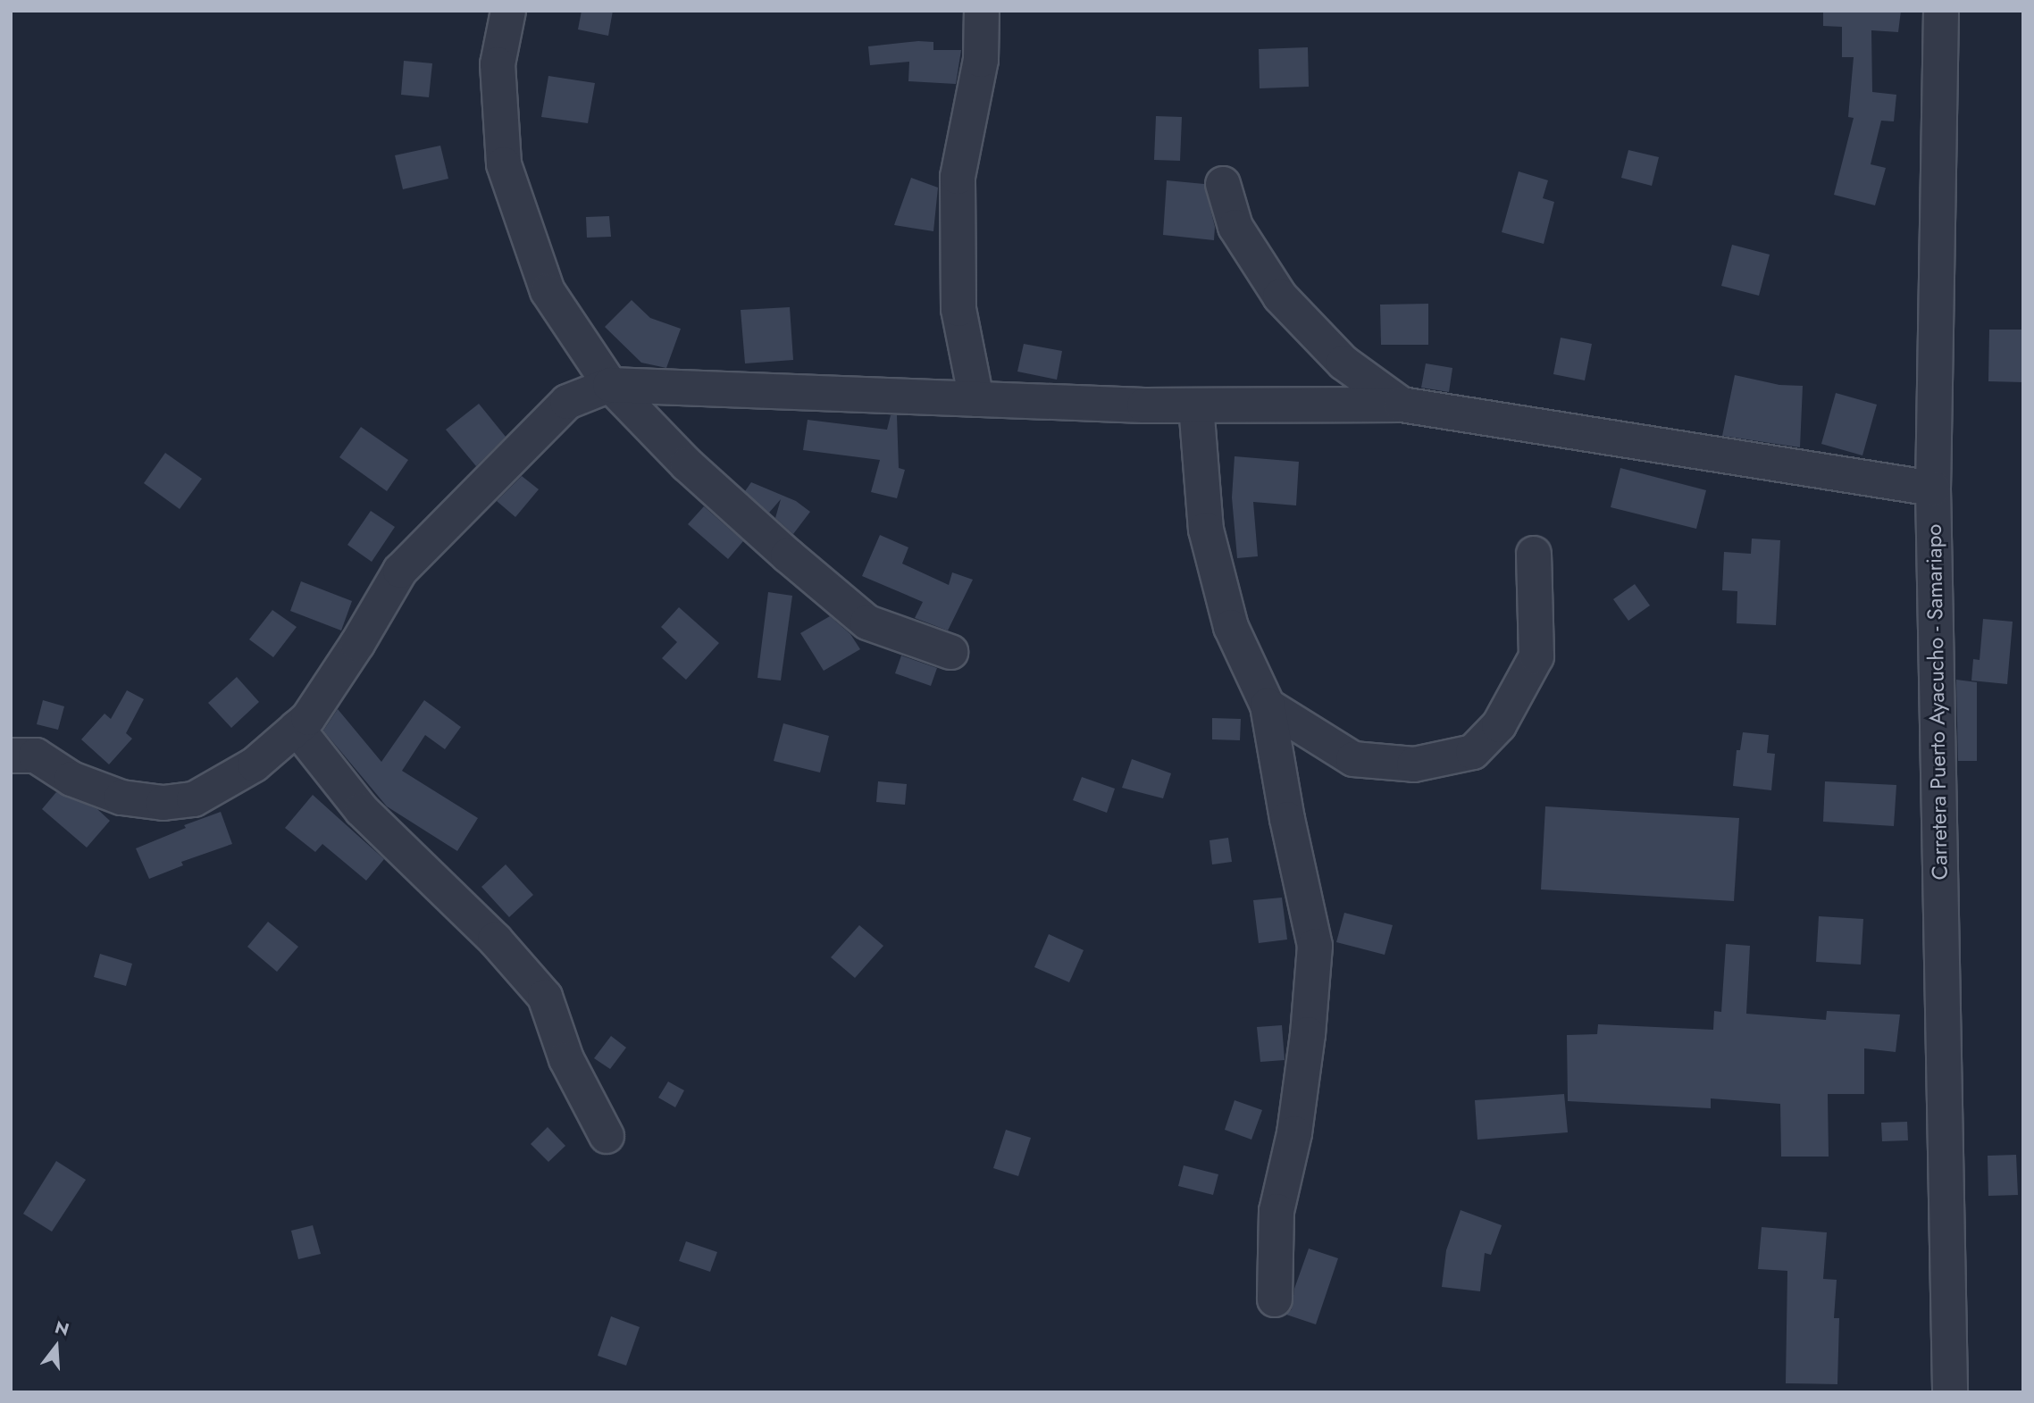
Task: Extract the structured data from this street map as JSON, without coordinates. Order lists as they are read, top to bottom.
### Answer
{
  "streets": {
    "street": ["Carretera Puerto Ayacucho - Samariapo"]
  },
  "north": "top"
}
